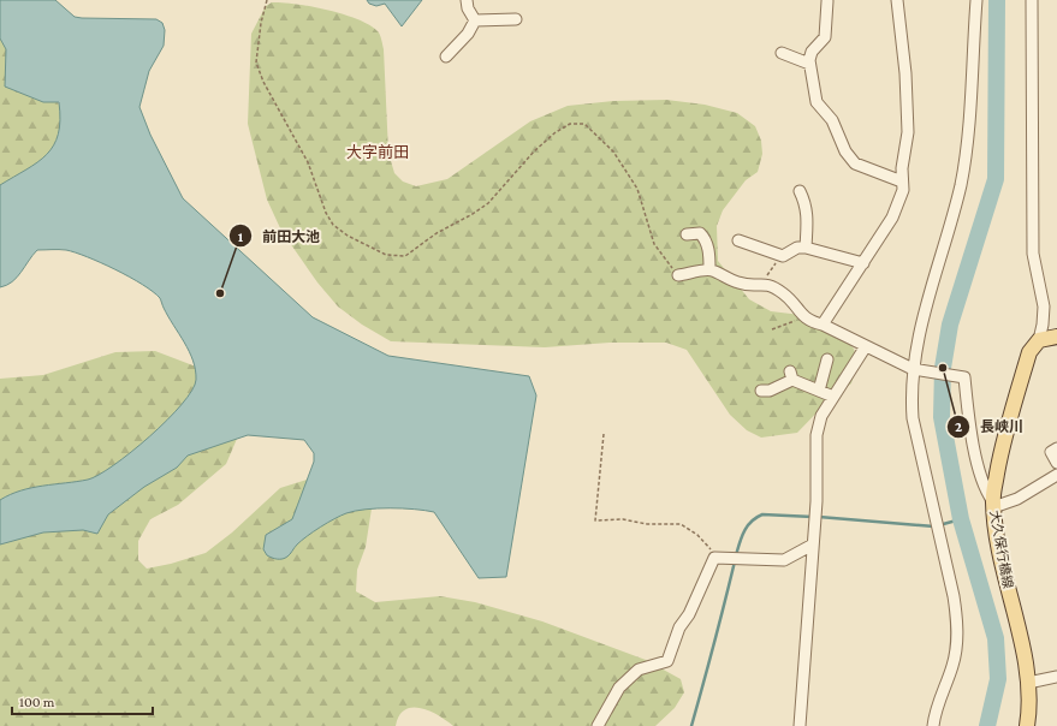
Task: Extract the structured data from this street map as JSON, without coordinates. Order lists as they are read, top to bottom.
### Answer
{
  "streets": {
    "main road": ["大久保行橋線"]
  },
  "districts": ["大字前田"],
  "places": ["前田大池", "長峡川"],
  "scale_bar": "100 m"
}
